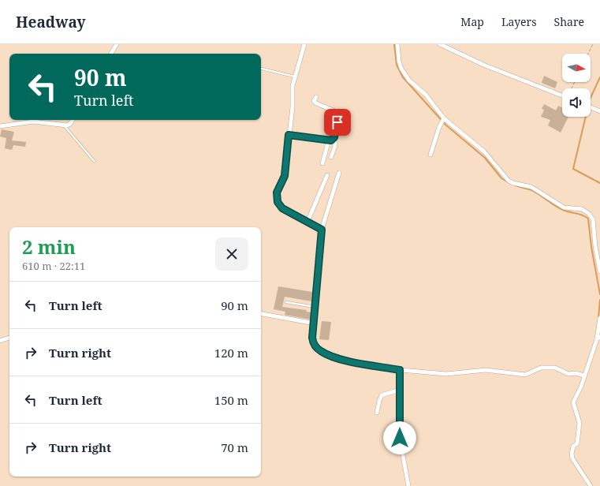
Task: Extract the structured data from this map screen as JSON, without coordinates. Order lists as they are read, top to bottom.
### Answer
{
  "north": "right",
  "page": {
    "header": "Headway",
    "nav": ["Map", "Layers", "Share"],
    "turn": ["90 m", "Turn left"],
    "heading": ["2 min", "610 m · 22:11"],
    "list": [
      {
        "name": "Turn left",
        "value": "90 m"
      },
      {
        "name": "Turn right",
        "value": "120 m"
      },
      {
        "name": "Turn left",
        "value": "150 m"
      },
      {
        "name": "Turn right",
        "value": "70 m"
      }
    ]
  }
}
